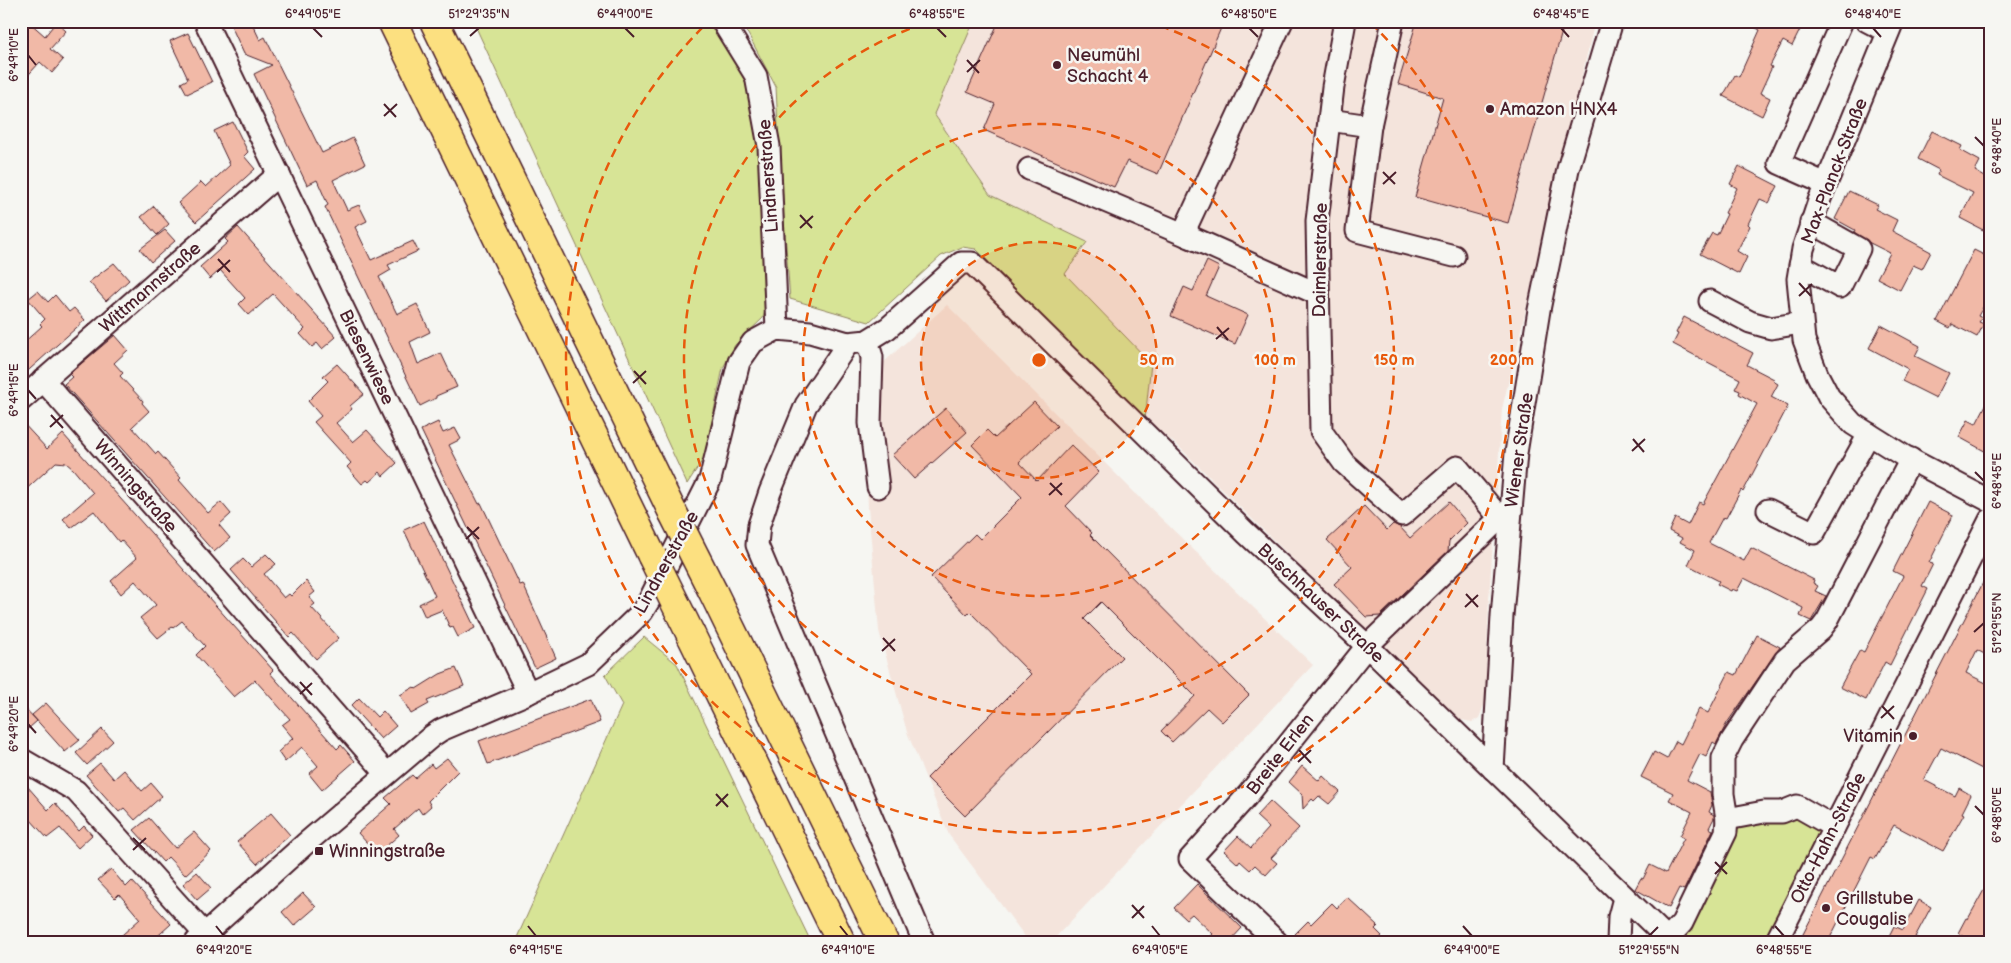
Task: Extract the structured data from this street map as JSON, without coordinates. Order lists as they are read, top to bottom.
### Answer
{
  "streets": {
    "street": [
      "Max-Planck-Straße",
      "Lindnerstraße",
      "Daimlerstraße",
      "Wittmannstraße",
      "Biesenwiese",
      "Wiener Straße",
      "Winningstraße",
      "Buschhauser Straße",
      "Breite Erlen",
      "Otto-Hahn-Straße"
    ]
  },
  "crossings": [
    ["Lindnerstraße", "Biesenwiese"],
    ["Lindnerstraße", "Winningstraße"],
    ["Daimlerstraße", "Wiener Straße"],
    ["Daimlerstraße", "Breite Erlen"],
    ["Wittmannstraße", "Biesenwiese"],
    ["Wittmannstraße", "Winningstraße"],
    ["Wiener Straße", "Buschhauser Straße"],
    ["Wiener Straße", "Breite Erlen"],
    ["Buschhauser Straße", "Breite Erlen"]
  ],
  "places": {
    "other": [
      "Neumühl Schacht 4",
      "Amazon HNX4",
      "Vitamin",
      "Grillstube Cougalis"
    ],
    "transit": ["Winningstraße"]
  },
  "coordinates": [
    "6°49'05\"E",
    "51°29'35\"N",
    "6°49'00\"E",
    "6°48'55\"E",
    "6°48'50\"E",
    "6°48'45\"E",
    "6°48'40\"E",
    "6°49'10\"E",
    "6°49'15\"E",
    "51°29'55\"N",
    "6°49'20\"E"
  ],
  "rings": [
    "50 m",
    "100 m",
    "150 m",
    "200 m"
  ]
}
